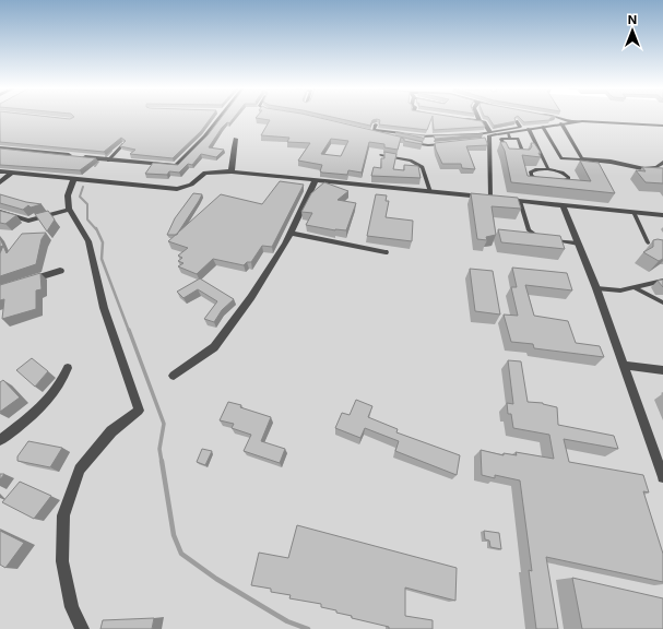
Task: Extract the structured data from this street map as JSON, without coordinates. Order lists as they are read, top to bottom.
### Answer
{
  "north": "top"
}
